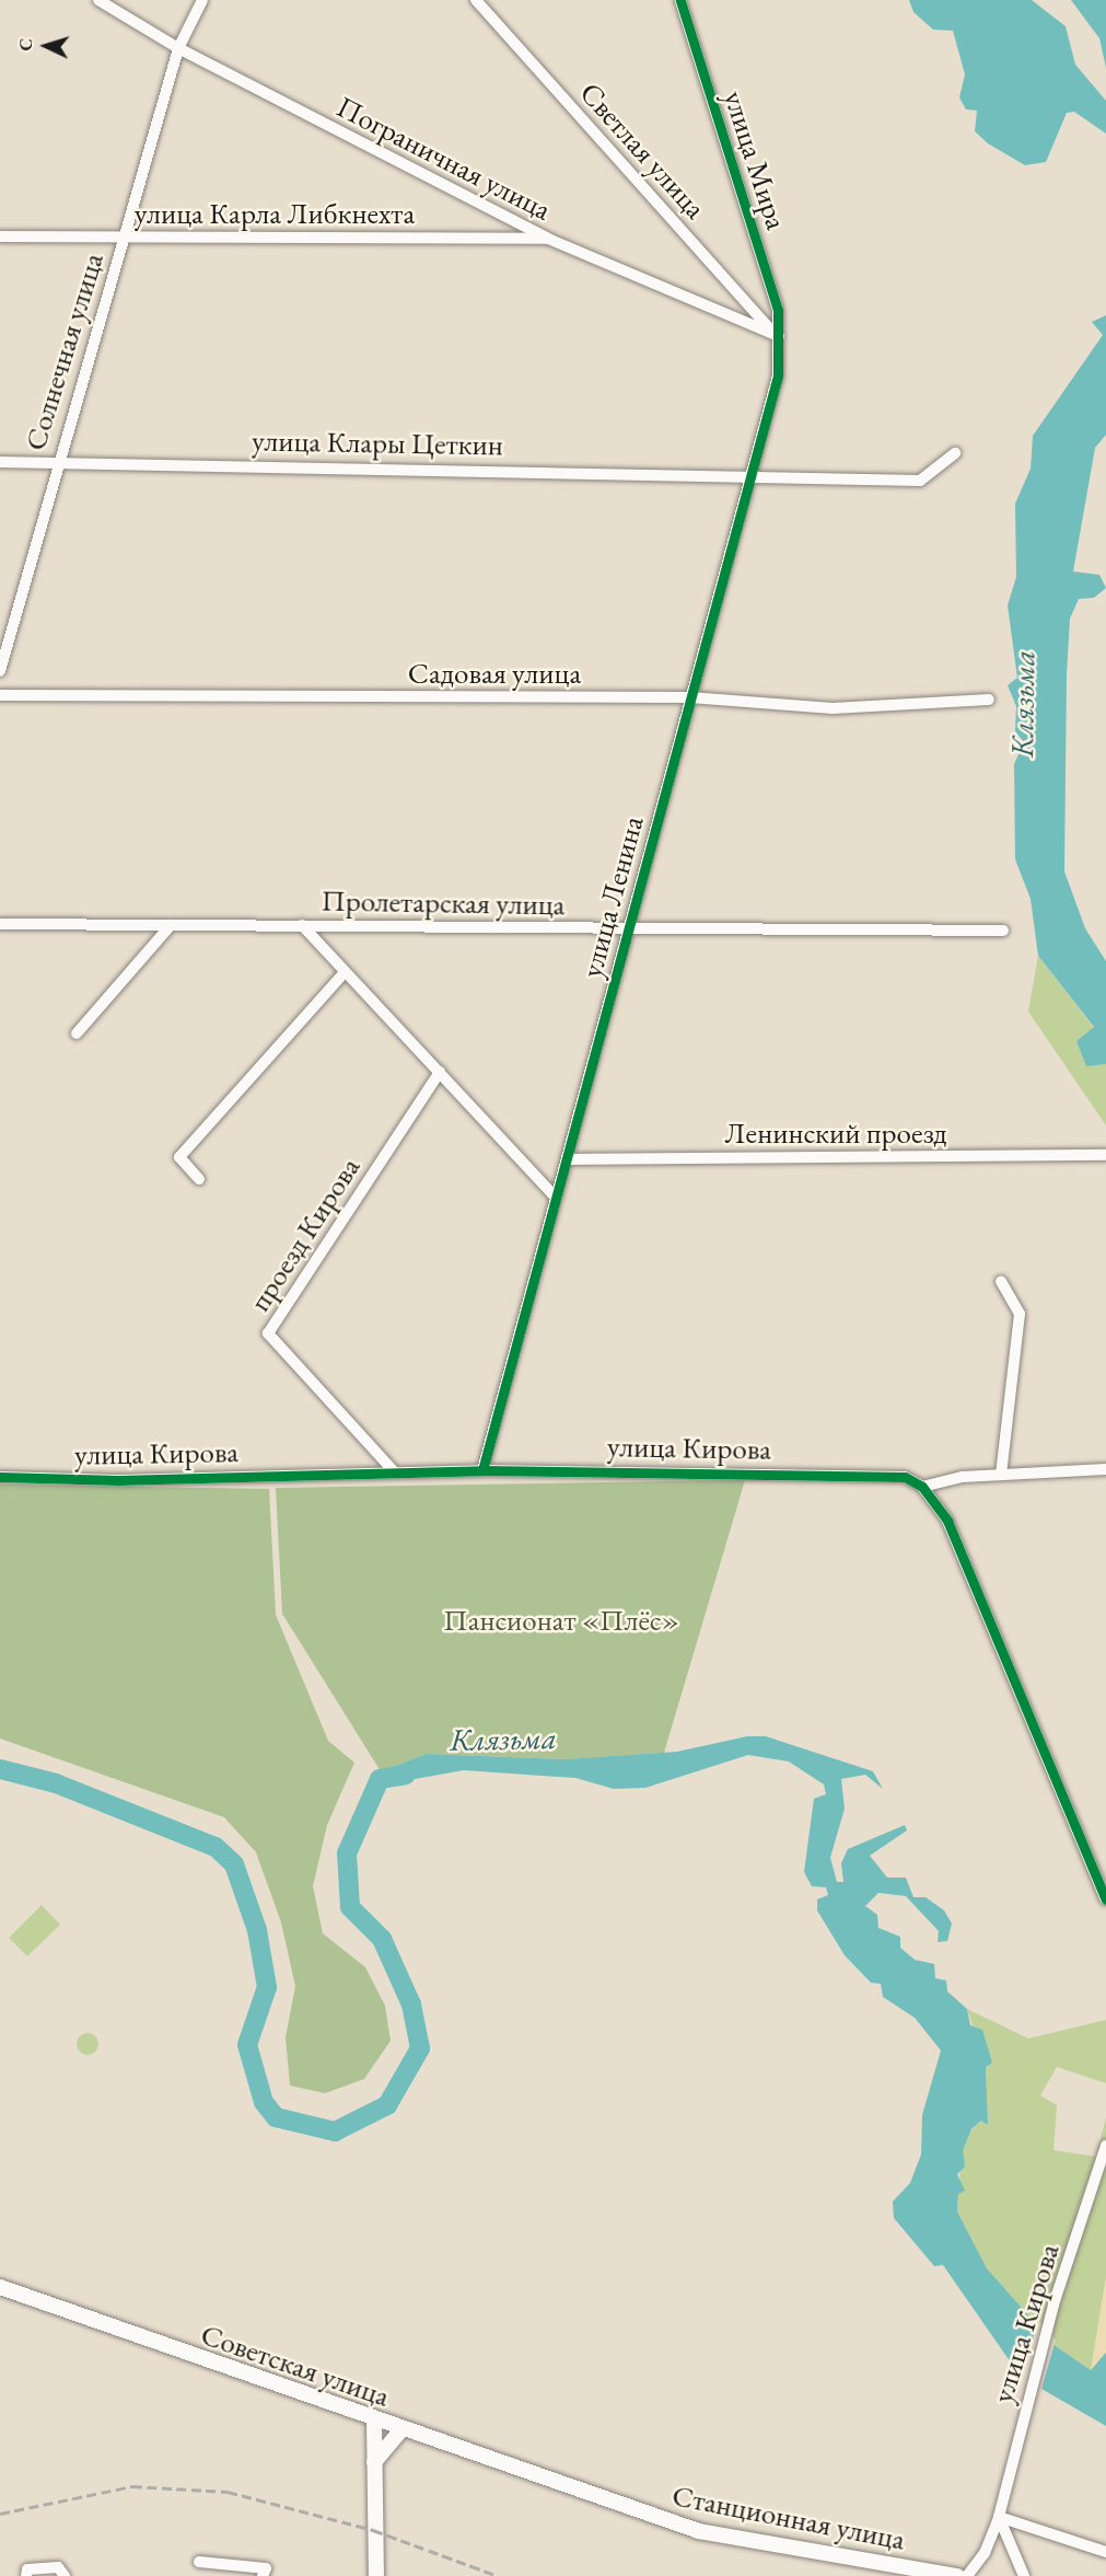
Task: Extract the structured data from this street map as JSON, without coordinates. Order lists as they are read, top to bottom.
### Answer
{
  "streets": {
    "main road": ["Советская улица", "Станционная улица"],
    "street": [
      "Светлая улица",
      "Пограничная улица",
      "улица Мира",
      "улица Карла Либкнехта",
      "Солнечная улица",
      "улица Клары Цеткин",
      "Садовая улица",
      "улица Ленина",
      "Пролетарская улица",
      "Ленинский проезд",
      "проезд Кирова",
      "улица Кирова"
    ]
  },
  "crossings": [
    ["Светлая улица", "Пограничная улица"],
    ["Светлая улица", "улица Мира"],
    ["Светлая улица", "улица Ленина"],
    ["Пограничная улица", "улица Мира"],
    ["Пограничная улица", "улица Карла Либкнехта"],
    ["Пограничная улица", "Солнечная улица"],
    ["Пограничная улица", "улица Ленина"],
    ["улица Мира", "улица Ленина"],
    ["улица Карла Либкнехта", "Солнечная улица"],
    ["Солнечная улица", "улица Клары Цеткин"],
    ["улица Клары Цеткин", "улица Ленина"],
    ["Садовая улица", "улица Ленина"],
    ["улица Ленина", "Пролетарская улица"],
    ["улица Ленина", "Ленинский проезд"],
    ["улица Ленина", "улица Кирова"],
    ["проезд Кирова", "улица Кирова"],
    ["Советская улица", "Станционная улица"]
  ],
  "water": ["Клязьма"],
  "parks": ["Пансионат «Плёс»"],
  "north": "left"
}
